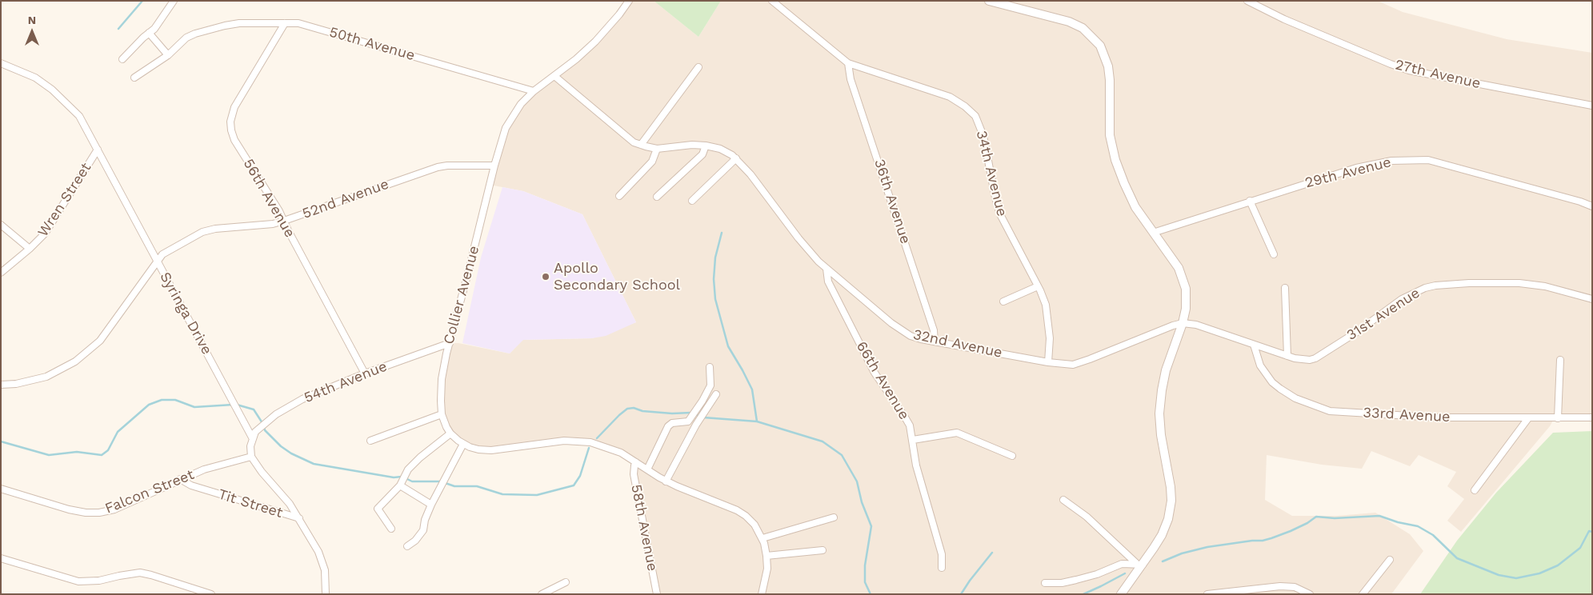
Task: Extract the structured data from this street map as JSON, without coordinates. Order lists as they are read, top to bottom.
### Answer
{
  "streets": {
    "street": [
      "50th Avenue",
      "27th Avenue",
      "29th Avenue",
      "34th Avenue",
      "56th Avenue",
      "52nd Avenue",
      "Wren Street",
      "36th Avenue",
      "Collier Avenue",
      "Syringa Drive",
      "31st Avenue",
      "32nd Avenue",
      "66th Avenue",
      "54th Avenue",
      "33rd Avenue",
      "Falcon Street",
      "Tit Street",
      "58th Avenue"
    ]
  },
  "crossings": [
    ["50th Avenue", "56th Avenue"],
    ["50th Avenue", "Collier Avenue"],
    ["34th Avenue", "36th Avenue"],
    ["34th Avenue", "32nd Avenue"],
    ["56th Avenue", "52nd Avenue"],
    ["56th Avenue", "54th Avenue"],
    ["52nd Avenue", "Collier Avenue"],
    ["52nd Avenue", "Syringa Drive"],
    ["Wren Street", "Syringa Drive"],
    ["36th Avenue", "32nd Avenue"],
    ["Collier Avenue", "32nd Avenue"],
    ["Collier Avenue", "54th Avenue"],
    ["Collier Avenue", "58th Avenue"],
    ["Syringa Drive", "54th Avenue"],
    ["Syringa Drive", "Falcon Street"],
    ["31st Avenue", "32nd Avenue"],
    ["31st Avenue", "33rd Avenue"],
    ["32nd Avenue", "66th Avenue"],
    ["Falcon Street", "Tit Street"]
  ],
  "places": ["Apollo Secondary School"],
  "north": "top"
}
